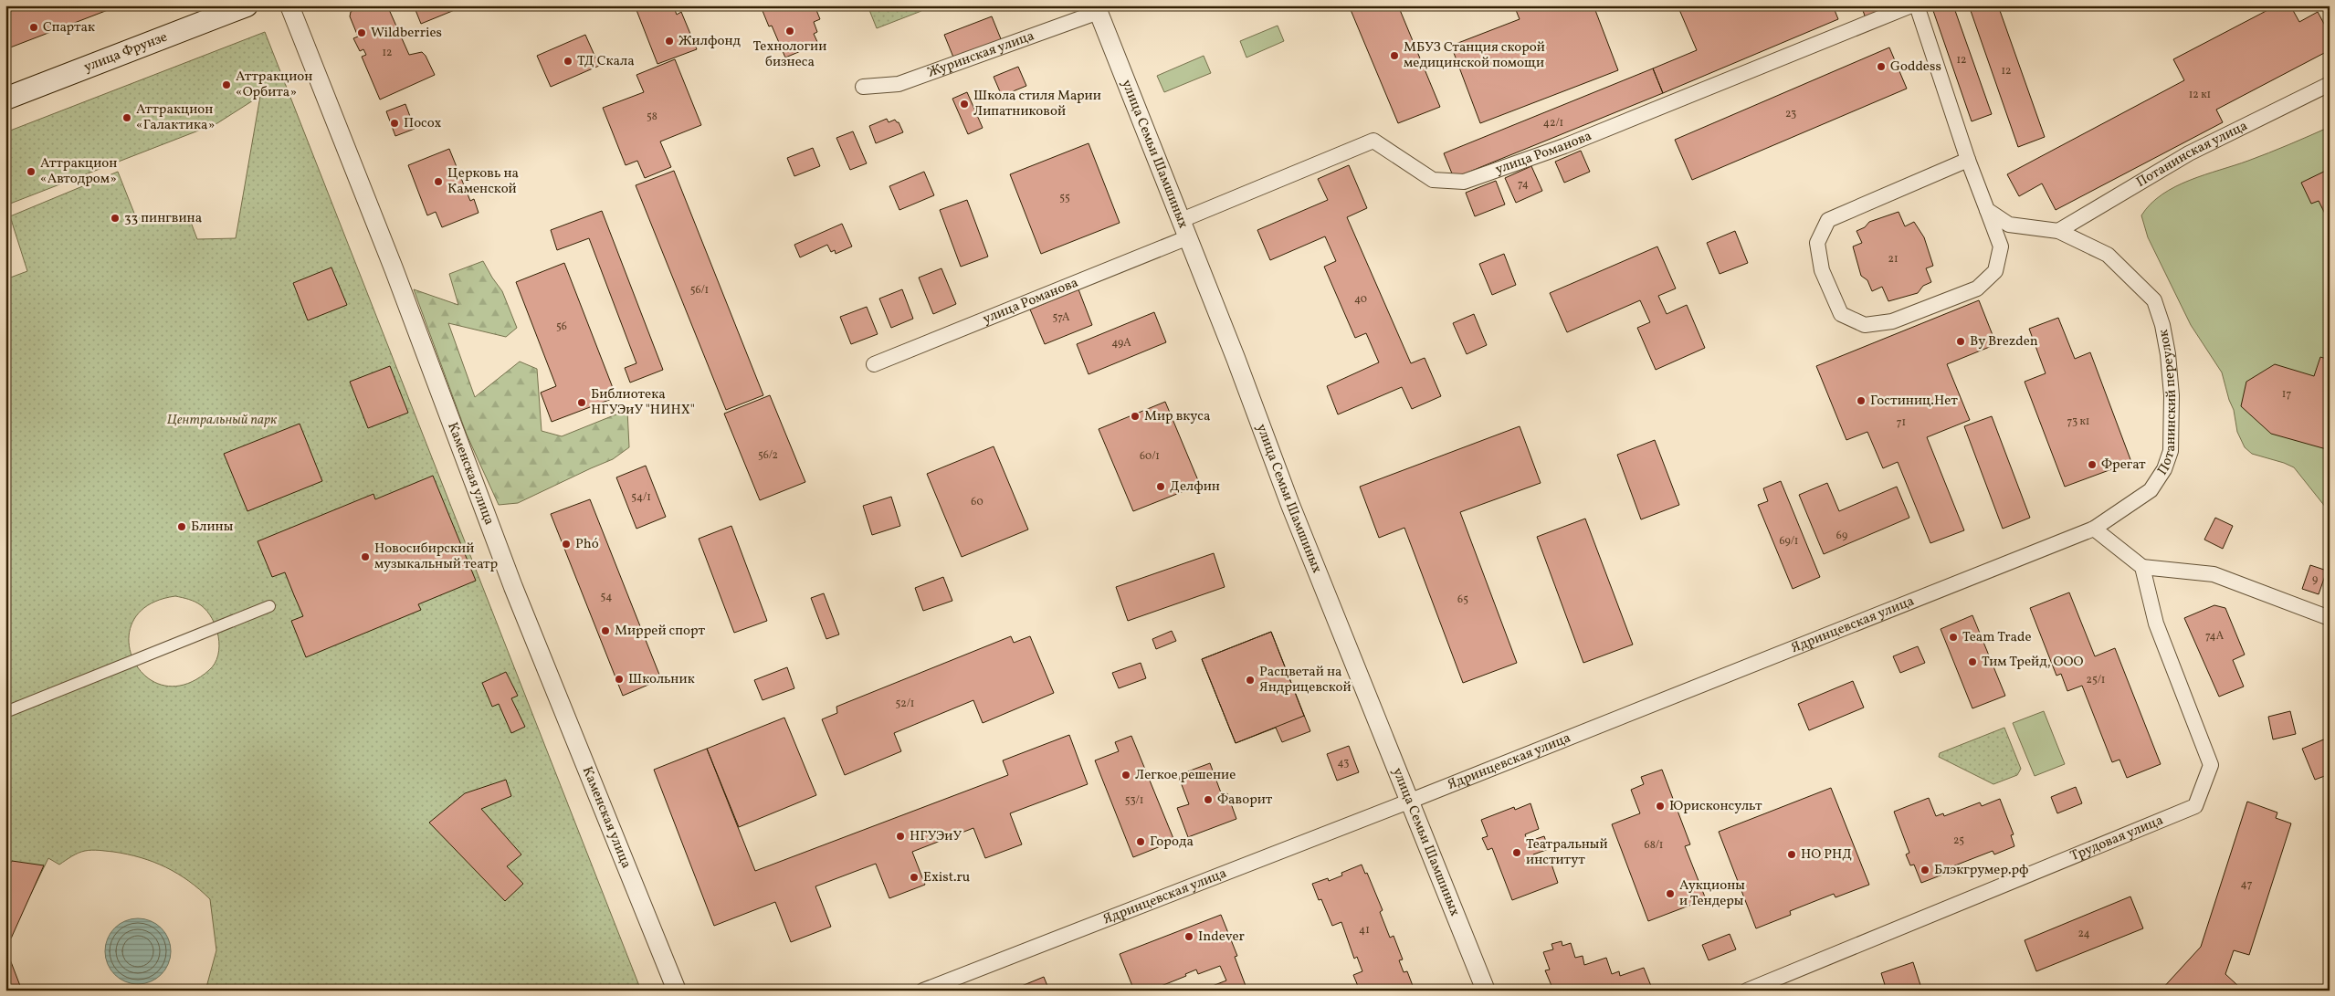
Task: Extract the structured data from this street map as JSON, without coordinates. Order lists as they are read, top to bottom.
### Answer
{
  "streets": {
    "main road": ["улица Фрунзе"],
    "street": [
      "Журинская улица",
      "улица Романова",
      "улица Семьи Шамшиных",
      "Потанинская улица",
      "Потанинский переулок",
      "Каменская улица",
      "Ядринцевская улица",
      "Трудовая улица"
    ]
  },
  "crossings": [
    ["Журинская улица", "улица Семьи Шамшиных"],
    ["улица Романова", "улица Семьи Шамшиных"],
    ["улица Семьи Шамшиных", "Ядринцевская улица"],
    ["Потанинская улица", "Потанинский переулок"],
    ["Потанинский переулок", "Ядринцевская улица"]
  ],
  "parks": ["Центральный парк"],
  "places": [
    "Спартак",
    "Технологии бизнеса",
    "Wildberries",
    "Жилфонд",
    "МБУЗ Станция скорой медицинской помощи",
    "ТД Скала",
    "Goddess",
    "Аттракцион «Орбита»",
    "Школа стиля Марии Липатниковой",
    "Аттракцион «Галактика»",
    "Посох",
    "Аттракцион «Автодром»",
    "Церковь на Каменской",
    "33 пингвина",
    "By Brezden",
    "Гостиниц.Нет",
    "Библиотека НГУЭиУ \"НИНХ\"",
    "Мир вкуса",
    "Фрегат",
    "Делфин",
    "Блины",
    "Phó",
    "Новосибирский музыкальный театр",
    "Миррей спорт",
    "Team Trade",
    "Тим Трейд, ООО",
    "Школьник",
    "Расцветай на Яндрицевской",
    "Легкое решение",
    "Фаворит",
    "Юрисконсульт",
    "НГУЭиУ",
    "Города",
    "Театральный институт",
    "НО РНД",
    "Блэкгрумер.рф",
    "Exist.ru",
    "Аукционы и Тендеры",
    "Indever"
  ],
  "house_numbers": [
    "12",
    "12",
    "12",
    "12 к1",
    "23",
    "58",
    "42/1",
    "74",
    "55",
    "21",
    "56/1",
    "40",
    "57А",
    "56",
    "49А",
    "17",
    "73 к1",
    "71",
    "56/2",
    "60/1",
    "54/1",
    "60",
    "69",
    "69/1",
    "9",
    "54",
    "65",
    "74А",
    "25/1",
    "52/1",
    "43",
    "53/1",
    "25",
    "68/1",
    "47",
    "41",
    "24"
  ]
}
